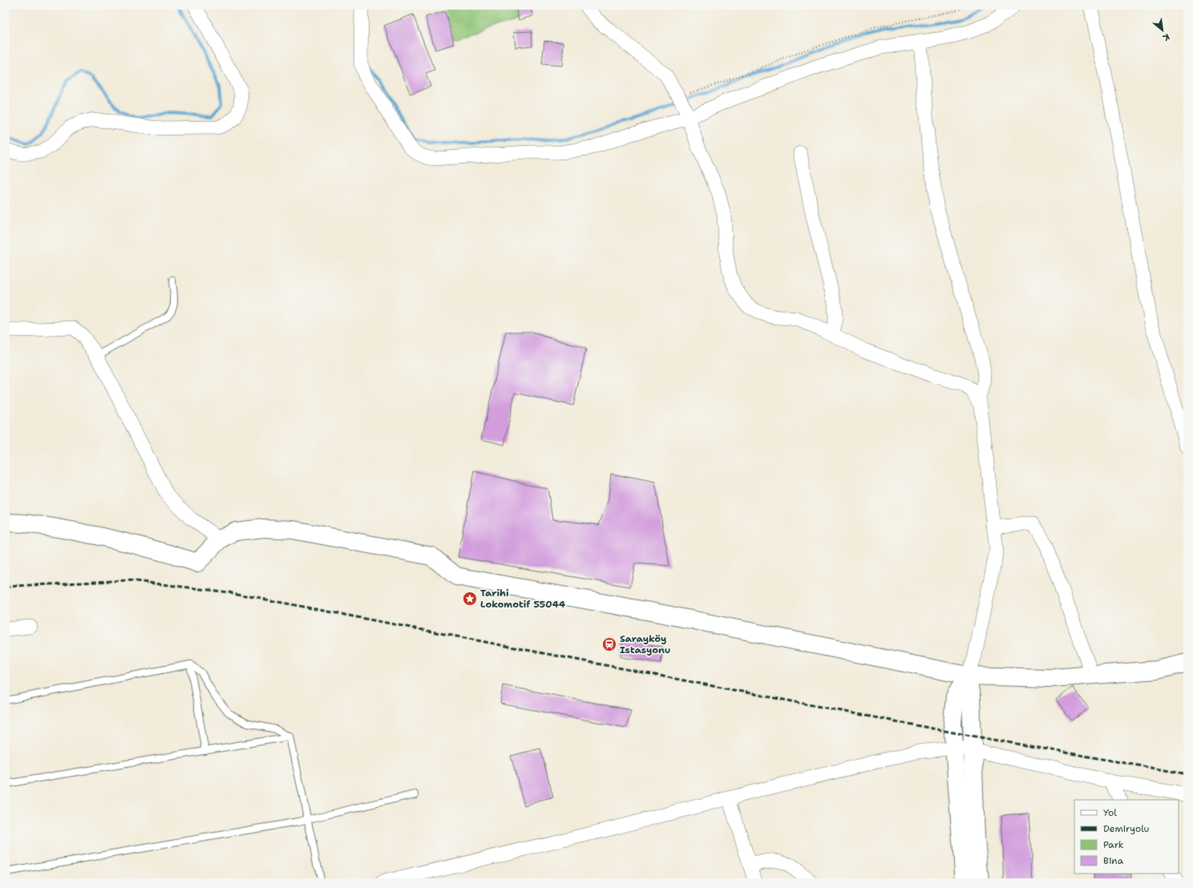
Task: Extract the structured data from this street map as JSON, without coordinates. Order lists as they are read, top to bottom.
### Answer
{
  "places": {
    "place": ["Tarihi Lokomotif 55044"],
    "station": ["Sarayköy Istasyonu"]
  },
  "legend": [
    "Yol",
    "Demiryolu",
    "Park",
    "Bina"
  ],
  "north": "bottom right"
}
